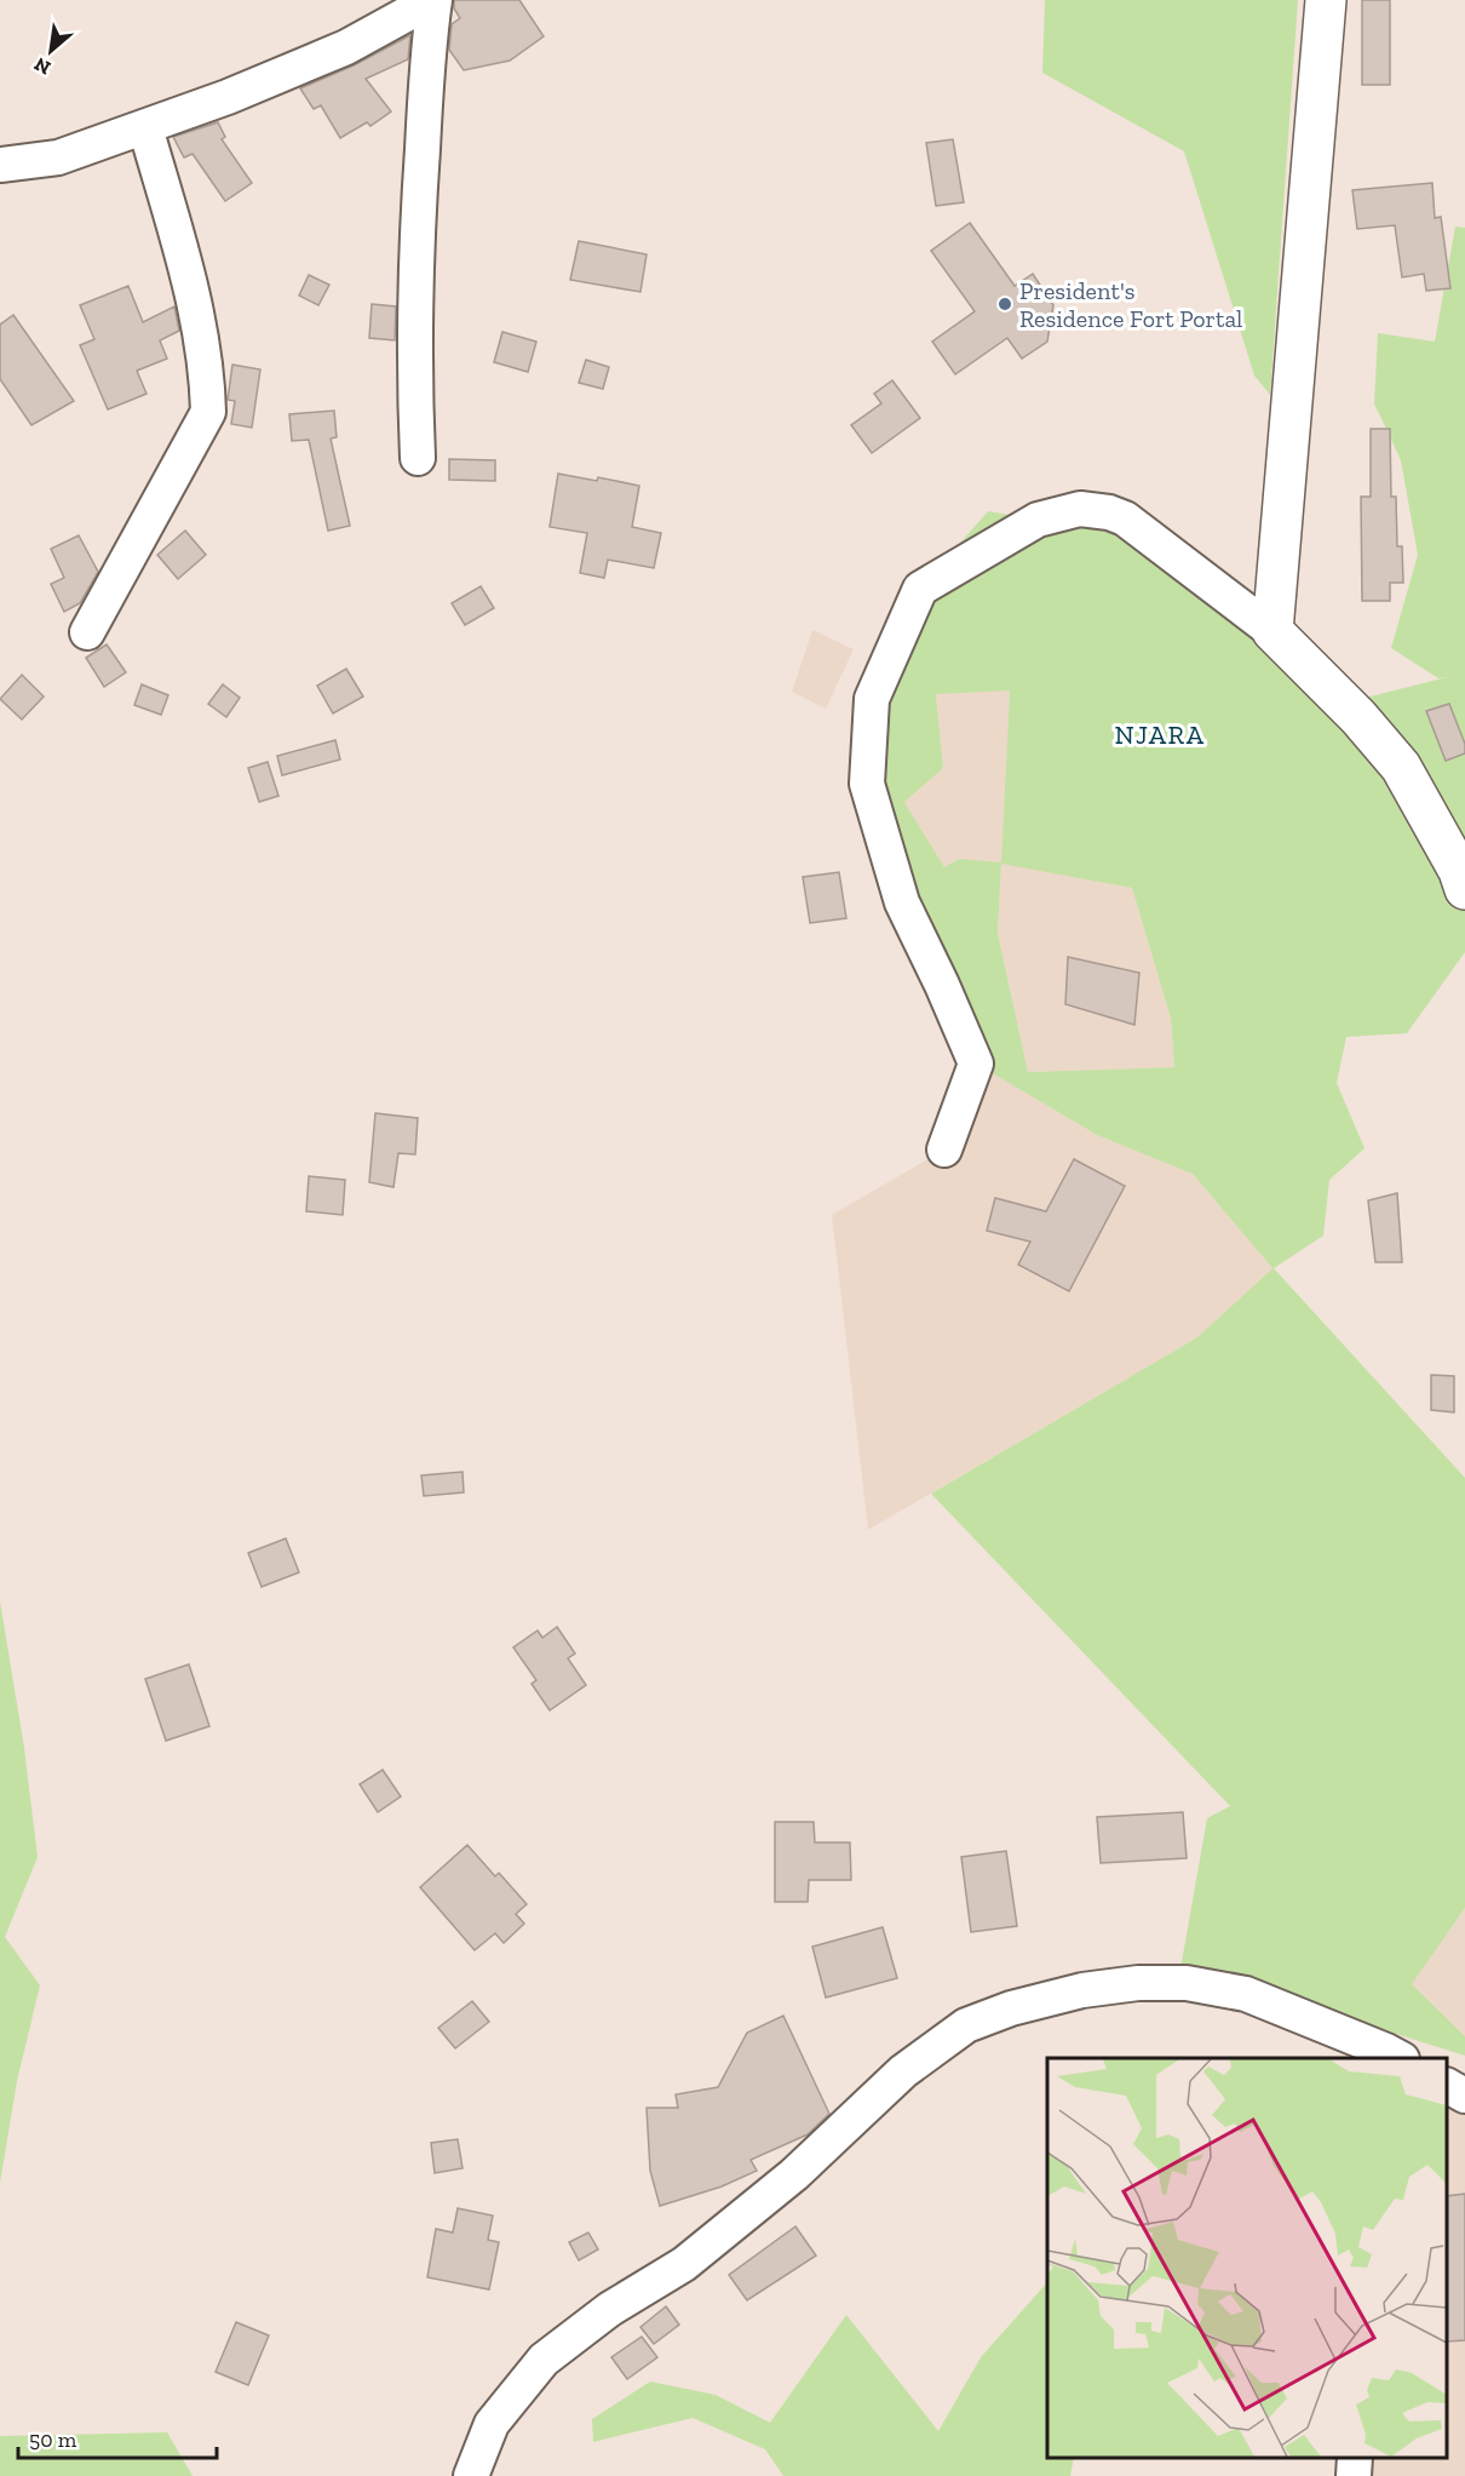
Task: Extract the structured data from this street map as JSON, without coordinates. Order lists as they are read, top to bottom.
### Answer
{
  "districts": ["NJARA"],
  "places": ["President's Residence Fort Portal"],
  "scale_bar": "50 m",
  "north": "bottom left"
}
